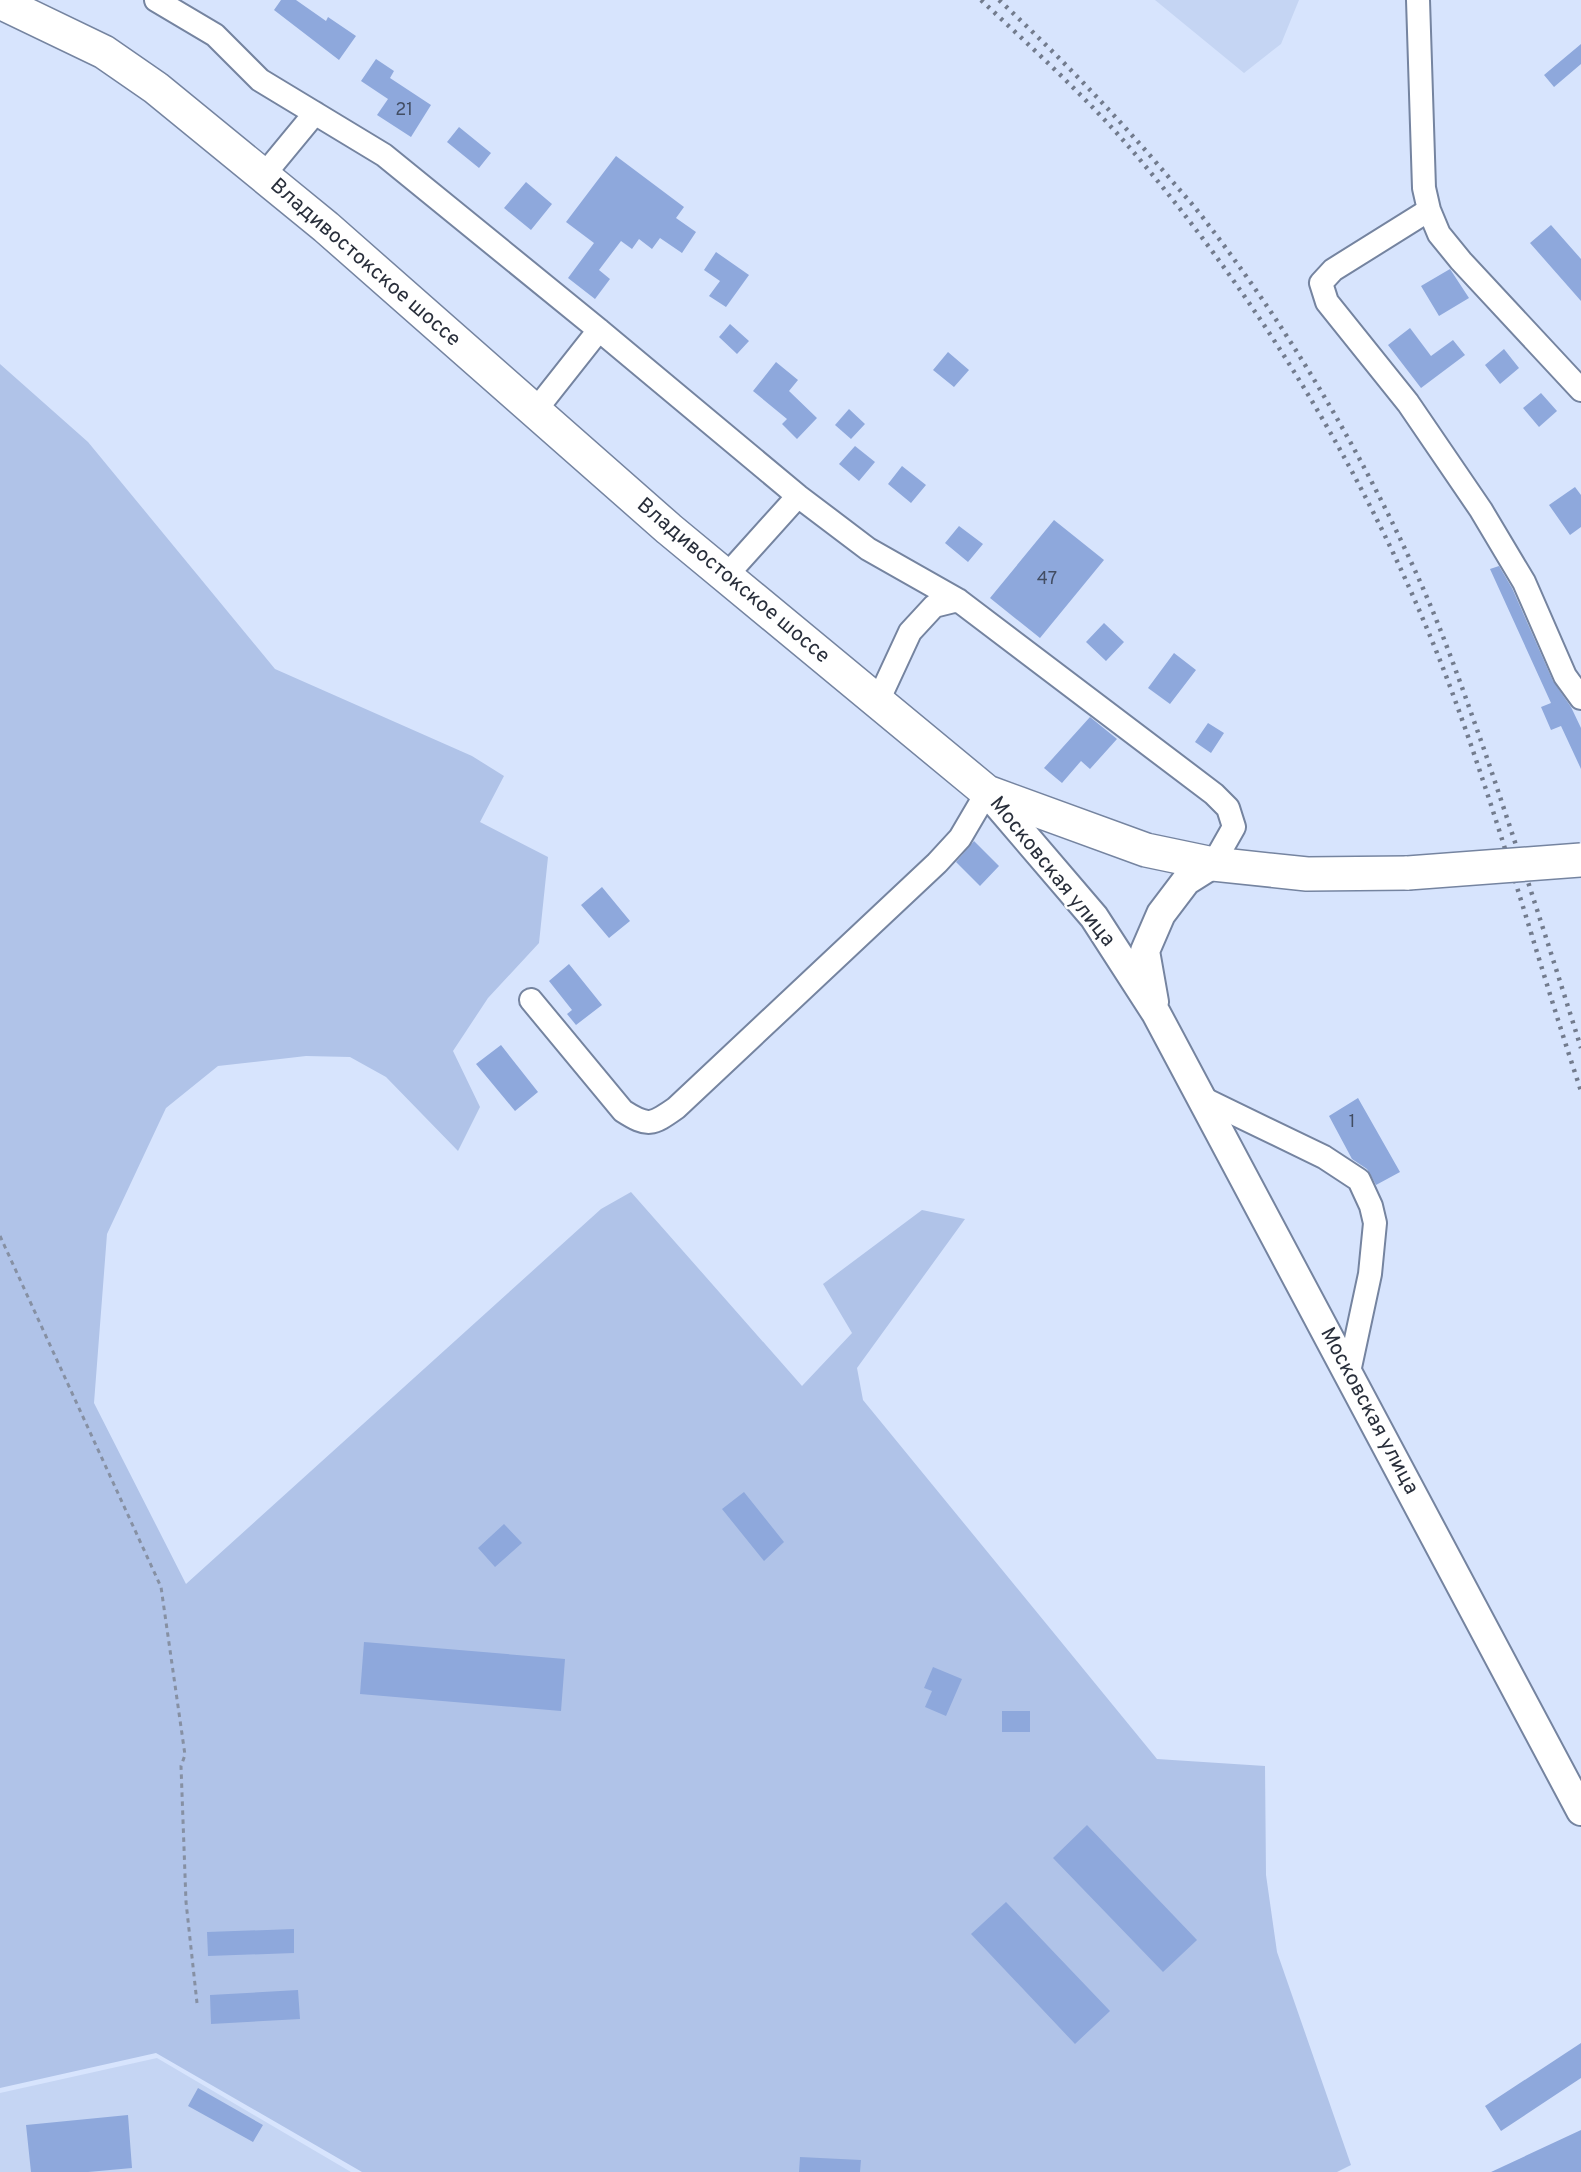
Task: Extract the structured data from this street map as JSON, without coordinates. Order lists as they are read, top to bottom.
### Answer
{
  "streets": {
    "highway": ["Владивостокское шоссе"],
    "main road": ["Московская улица"]
  },
  "crossings": [
    ["Владивостокское шоссе", "Московская улица"]
  ],
  "house_numbers": ["21", "47", "1"]
}
